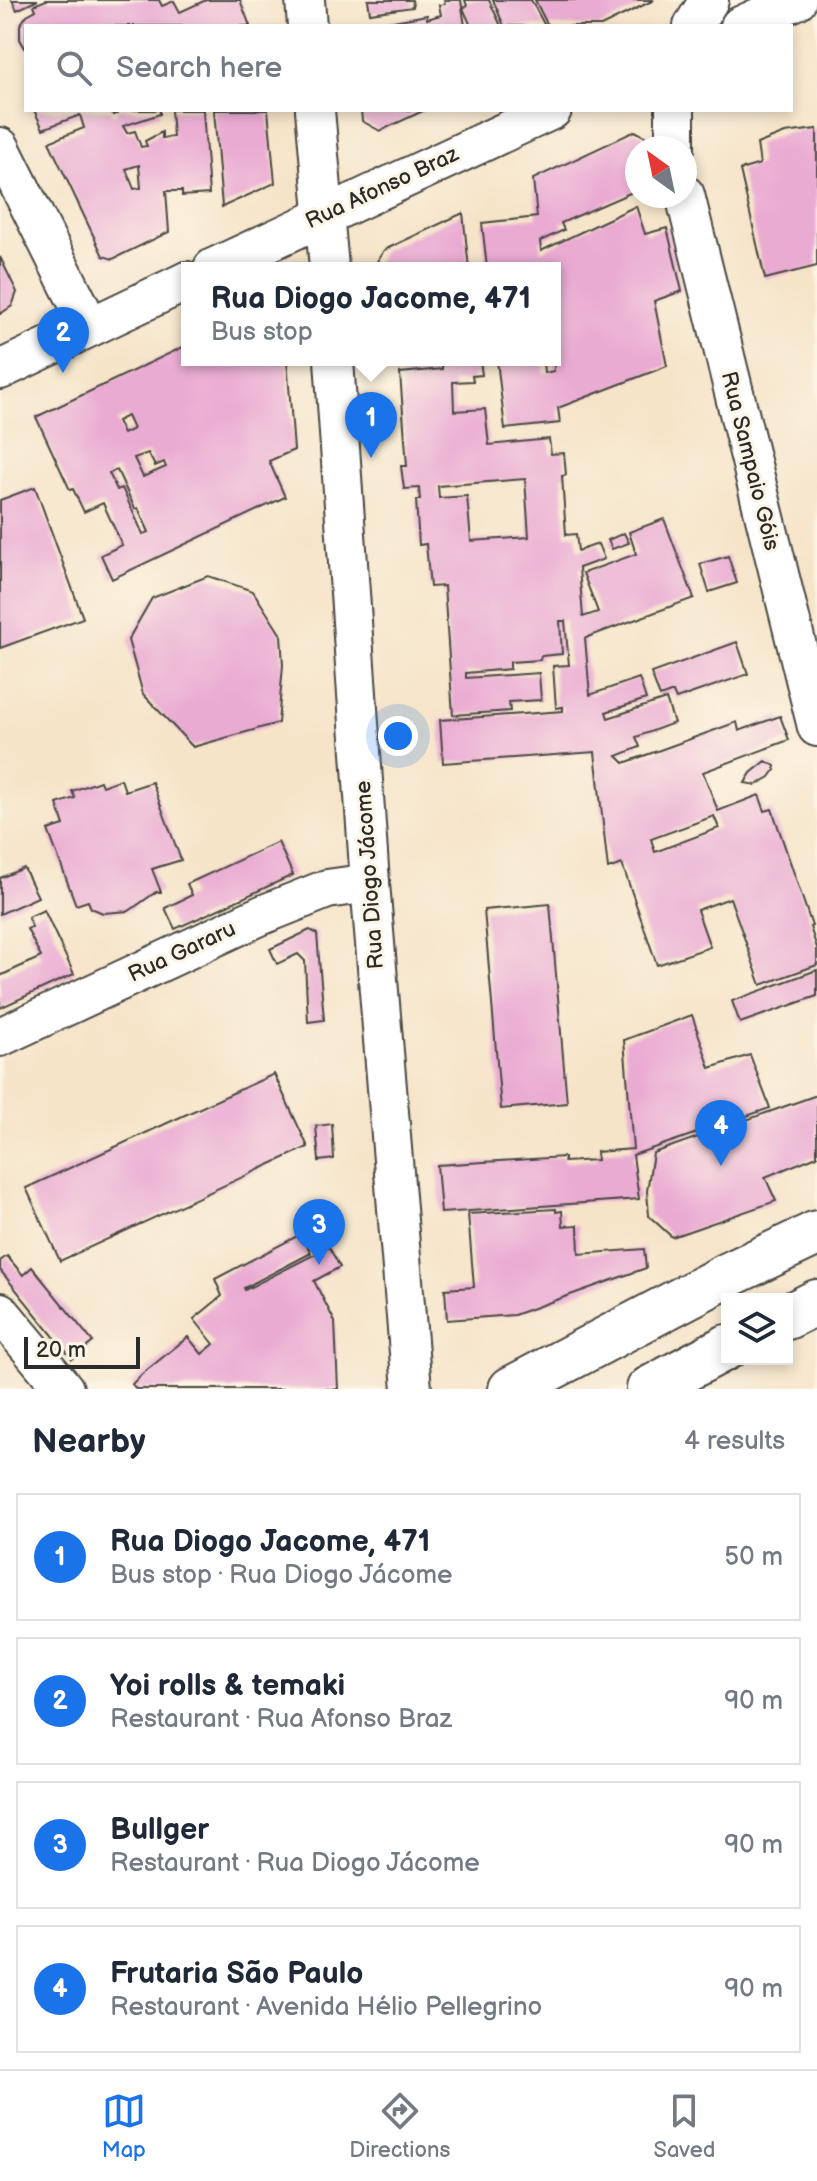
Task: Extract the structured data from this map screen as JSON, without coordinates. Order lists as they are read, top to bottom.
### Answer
{
  "streets": {
    "street": [
      "Rua Afonso Braz",
      "Rua Sampaio Góis",
      "Rua Diogo Jácome",
      "Rua Gararu"
    ]
  },
  "crossings": [
    ["Rua Diogo Jácome", "Rua Gararu"]
  ],
  "scale_bar": "20 m",
  "north": "top left",
  "page": {
    "search": "Search here",
    "popup": ["Rua Diogo Jacome, 471", "Bus stop"],
    "pins": [
      "2",
      "1",
      "4",
      "3"
    ],
    "scale": "20 m",
    "heading": ["Nearby", "4 results"],
    "list": [
      {
        "mark": "1",
        "name": "Rua Diogo Jacome, 471",
        "note": "Bus stop · Rua Diogo Jácome",
        "value": "50 m"
      },
      {
        "mark": "2",
        "name": "Yoi rolls & temaki",
        "note": "Restaurant · Rua Afonso Braz",
        "value": "90 m"
      },
      {
        "mark": "3",
        "name": "Bullger",
        "note": "Restaurant · Rua Diogo Jácome",
        "value": "90 m"
      },
      {
        "mark": "4",
        "name": "Frutaria São Paulo",
        "note": "Restaurant · Avenida Hélio Pellegrino",
        "value": "90 m"
      }
    ],
    "nav": ["Map", "Directions", "Saved"]
  }
}
